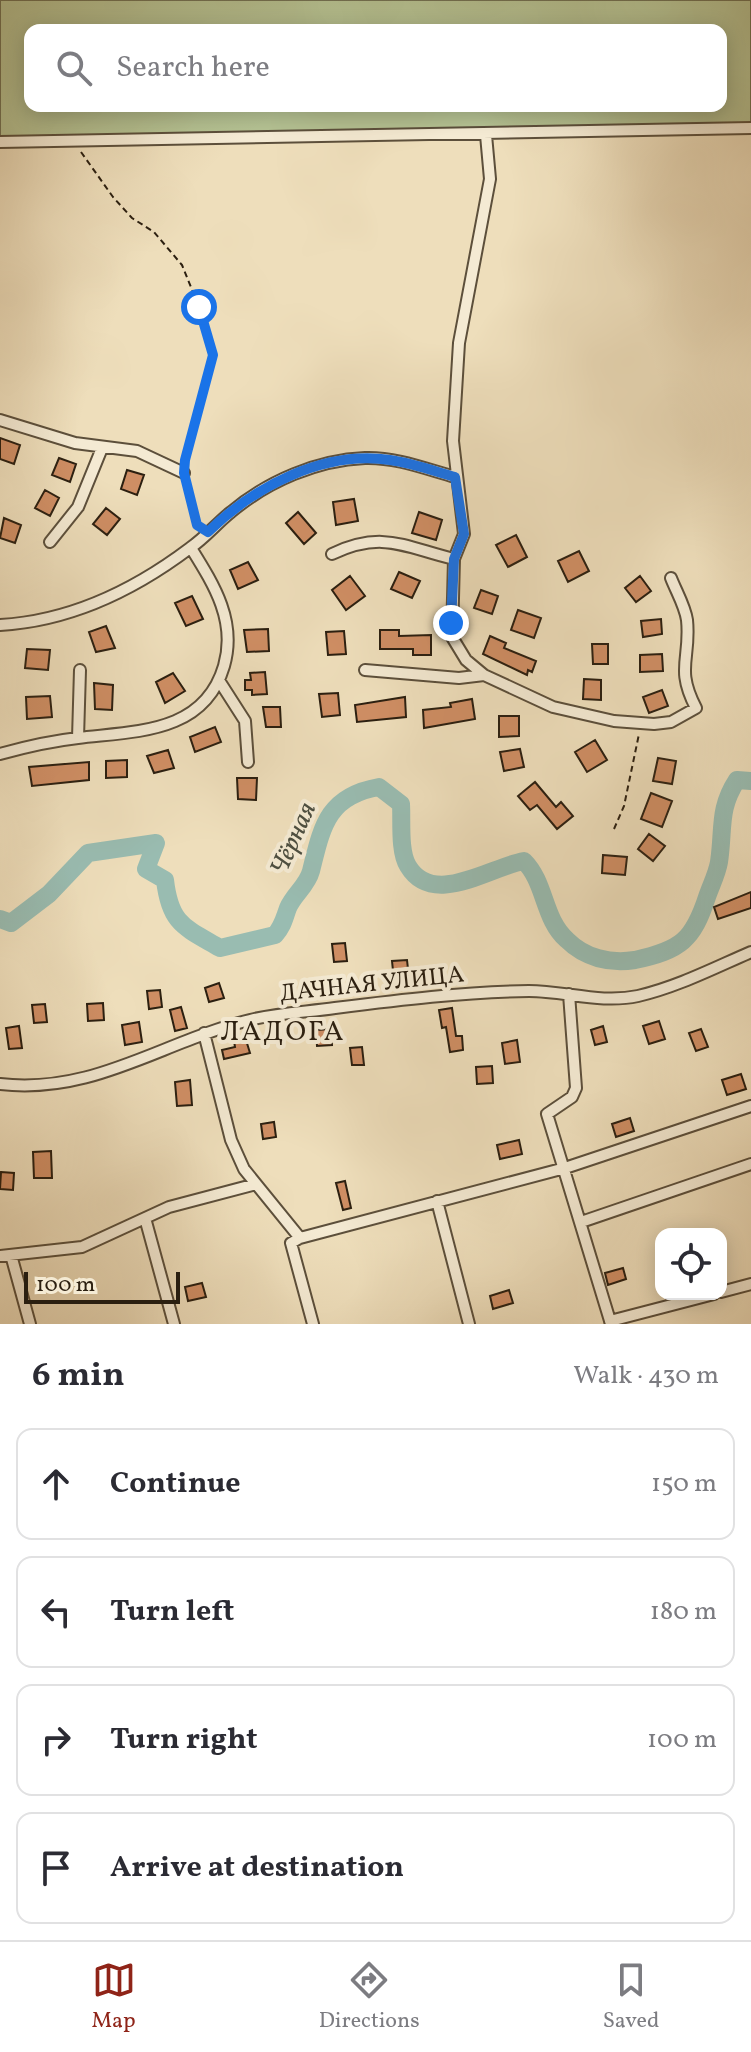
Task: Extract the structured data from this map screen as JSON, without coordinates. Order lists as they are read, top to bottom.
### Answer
{
  "streets": {
    "street": ["ДАЧНАЯ УЛИЦА"]
  },
  "districts": ["ЛАДОГА"],
  "water": ["Чёрная"],
  "scale_bar": "100 m",
  "page": {
    "search": "Search here",
    "scale": "100 m",
    "heading": ["6 min", "Walk · 430 m"],
    "list": [
      ["Continue", "150 m"],
      ["Turn left", "180 m"],
      ["Turn right", "100 m"],
      "Arrive at destination"
    ],
    "nav": ["Map", "Directions", "Saved"]
  }
}
